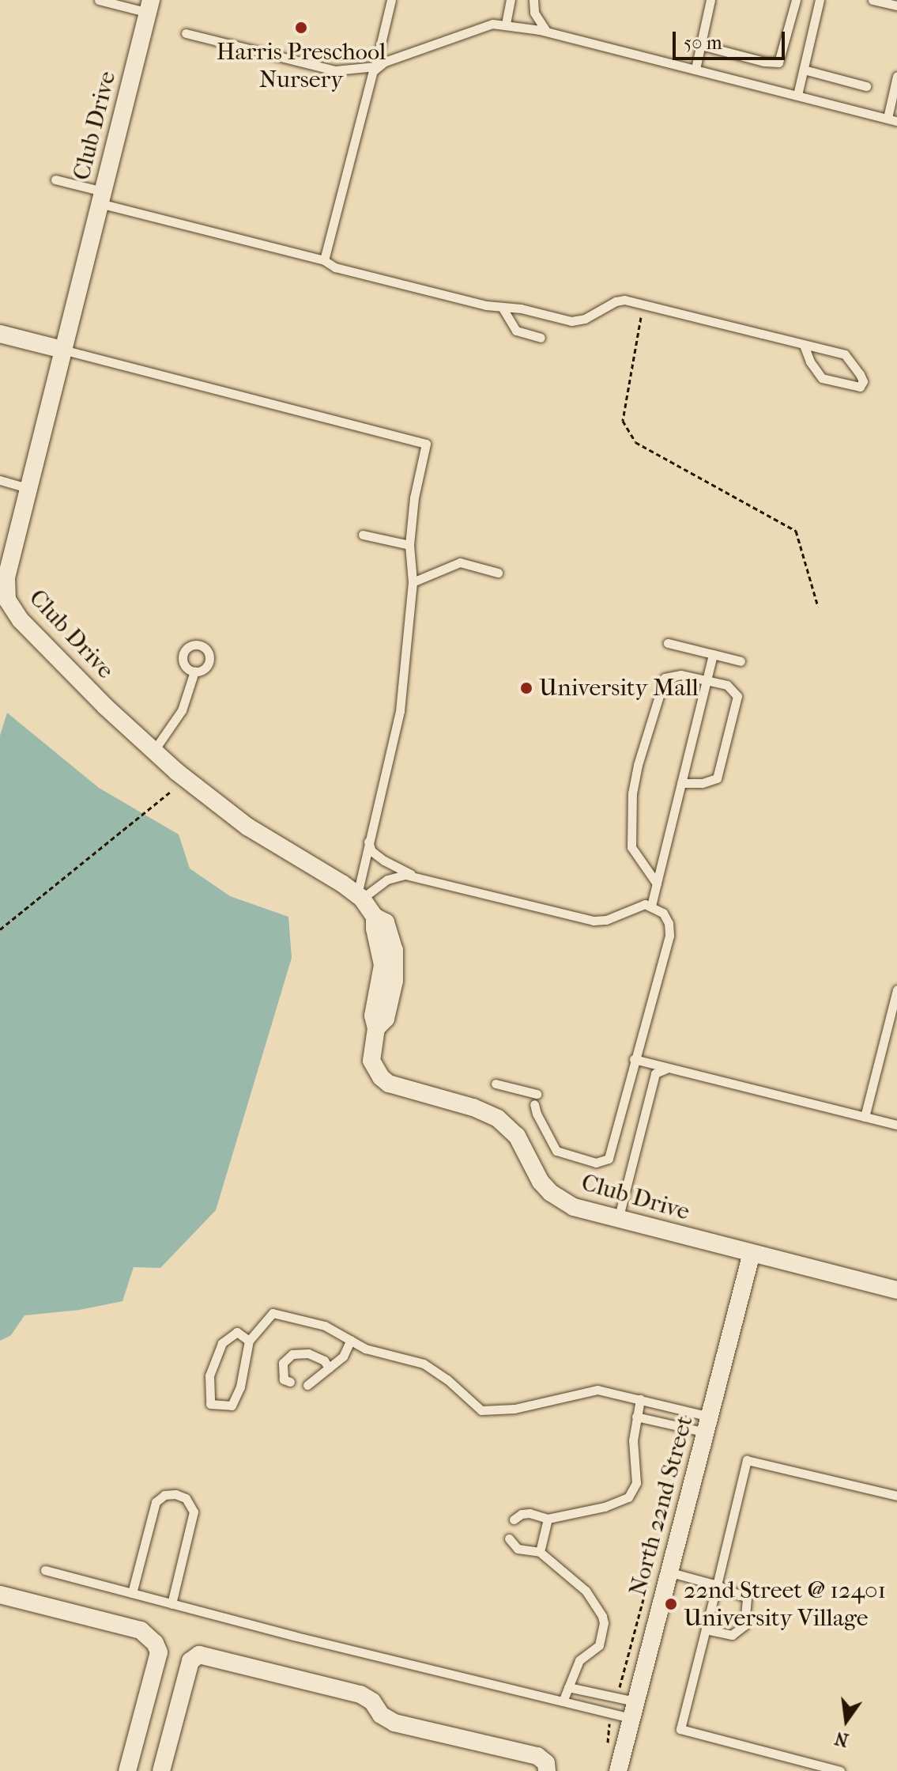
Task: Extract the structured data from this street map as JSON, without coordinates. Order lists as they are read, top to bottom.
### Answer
{
  "streets": {
    "street": ["Club Drive", "North 22nd Street"]
  },
  "crossings": [
    ["Club Drive", "North 22nd Street"]
  ],
  "places": ["Harris Preschool Nursery", "University Mall", "22nd Street @ 12401 University Village"],
  "scale_bar": "50 m",
  "north": "bottom"
}
